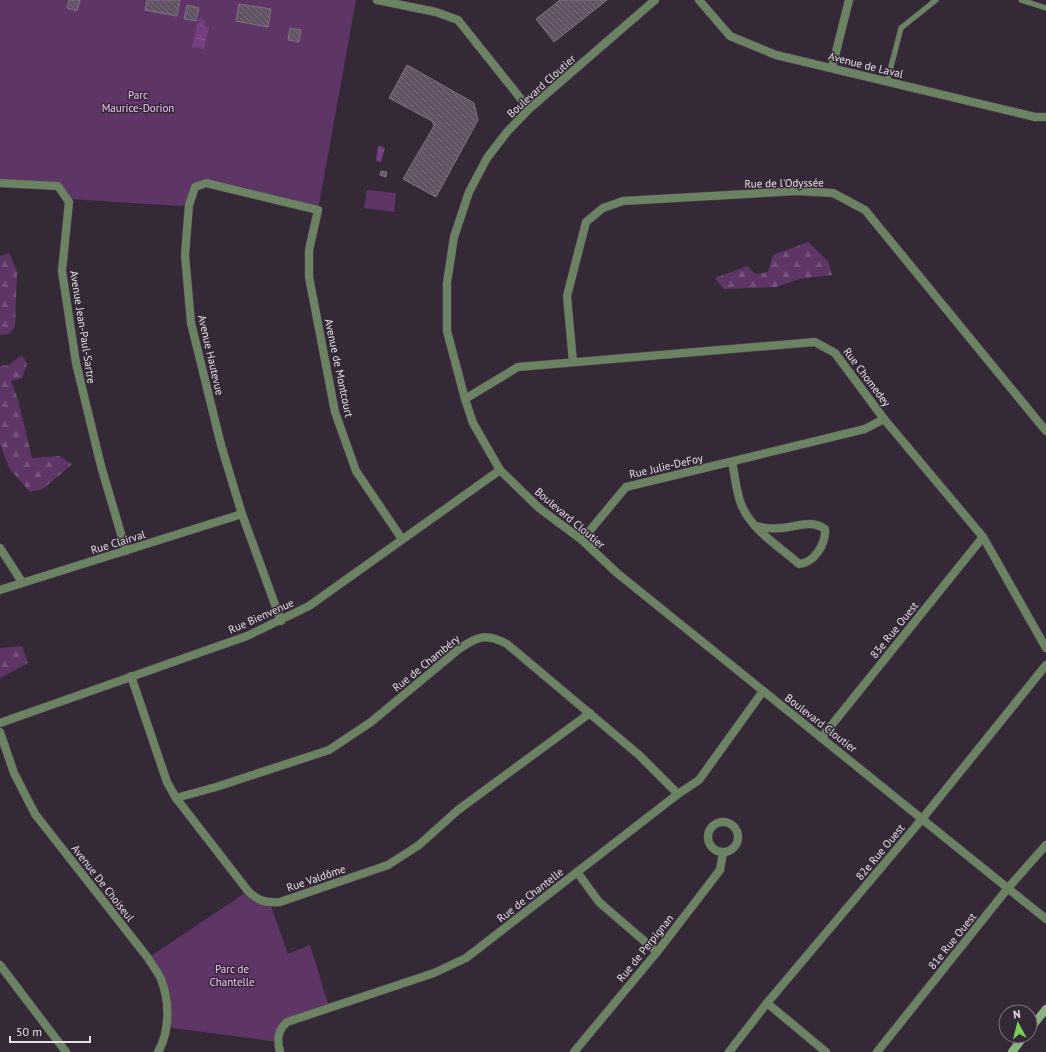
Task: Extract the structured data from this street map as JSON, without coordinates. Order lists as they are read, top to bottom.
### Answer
{
  "streets": {
    "street": [
      "Avenue de Laval",
      "Boulevard Cloutier",
      "Rue de l'Odyssée",
      "Avenue Jean-Paul-Sartre",
      "Avenue Hautevue",
      "Avenue de Montcourt",
      "Rue Chomedey",
      "Rue Julie-DeFoy",
      "Rue Clairval",
      "Rue Bienvenue",
      "83e Rue Ouest",
      "Rue de Chambéry",
      "82e Rue Ouest",
      "Rue Valdôme",
      "Avenue De Choiseul",
      "Rue de Chantelle",
      "81e Rue Ouest",
      "Rue de Perpignan"
    ]
  },
  "crossings": [
    ["Boulevard Cloutier", "Rue Chomedey"],
    ["Boulevard Cloutier", "Rue Julie-DeFoy"],
    ["Boulevard Cloutier", "Rue Bienvenue"],
    ["Boulevard Cloutier", "83e Rue Ouest"],
    ["Boulevard Cloutier", "82e Rue Ouest"],
    ["Boulevard Cloutier", "Rue de Chantelle"],
    ["Boulevard Cloutier", "81e Rue Ouest"],
    ["Rue de l'Odyssée", "Rue Chomedey"],
    ["Avenue Jean-Paul-Sartre", "Rue Clairval"],
    ["Avenue Hautevue", "Avenue de Montcourt"],
    ["Avenue Hautevue", "Rue Clairval"],
    ["Avenue Hautevue", "Rue Bienvenue"],
    ["Avenue de Montcourt", "Rue Bienvenue"],
    ["Rue Chomedey", "Rue Julie-DeFoy"],
    ["Rue Chomedey", "83e Rue Ouest"],
    ["Rue Bienvenue", "Rue Valdôme"],
    ["Rue de Chambéry", "Rue Valdôme"],
    ["Rue de Chambéry", "Rue de Chantelle"]
  ],
  "parks": ["Parc Maurice-Dorion", "Parc de Chantelle"],
  "scale_bar": "50 m",
  "north": "top"
}
